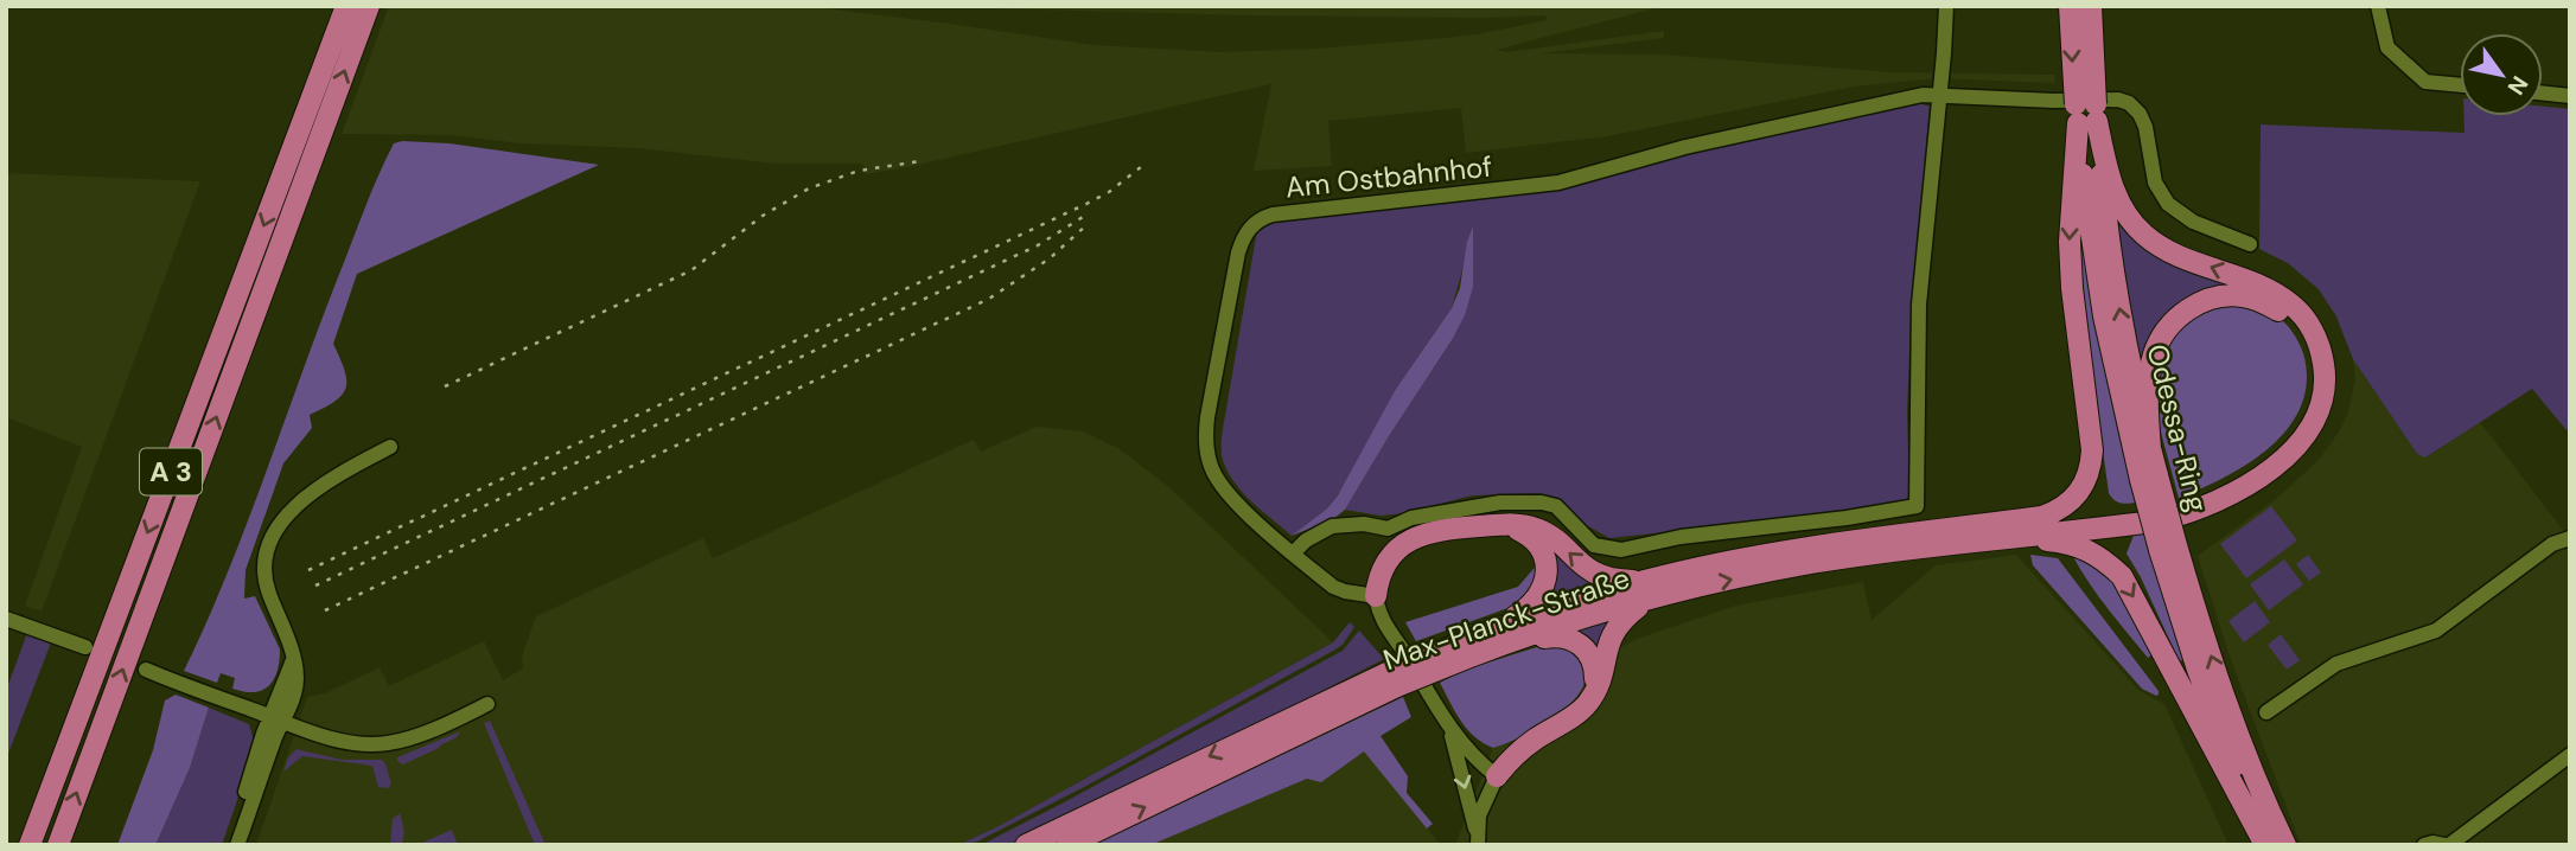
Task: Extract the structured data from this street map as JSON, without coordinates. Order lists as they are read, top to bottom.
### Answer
{
  "streets": {
    "highway": ["Odessa-Ring", "A 3", "Max-Planck-Straße"],
    "street": ["Am Ostbahnhof"]
  },
  "north": "bottom right"
}
